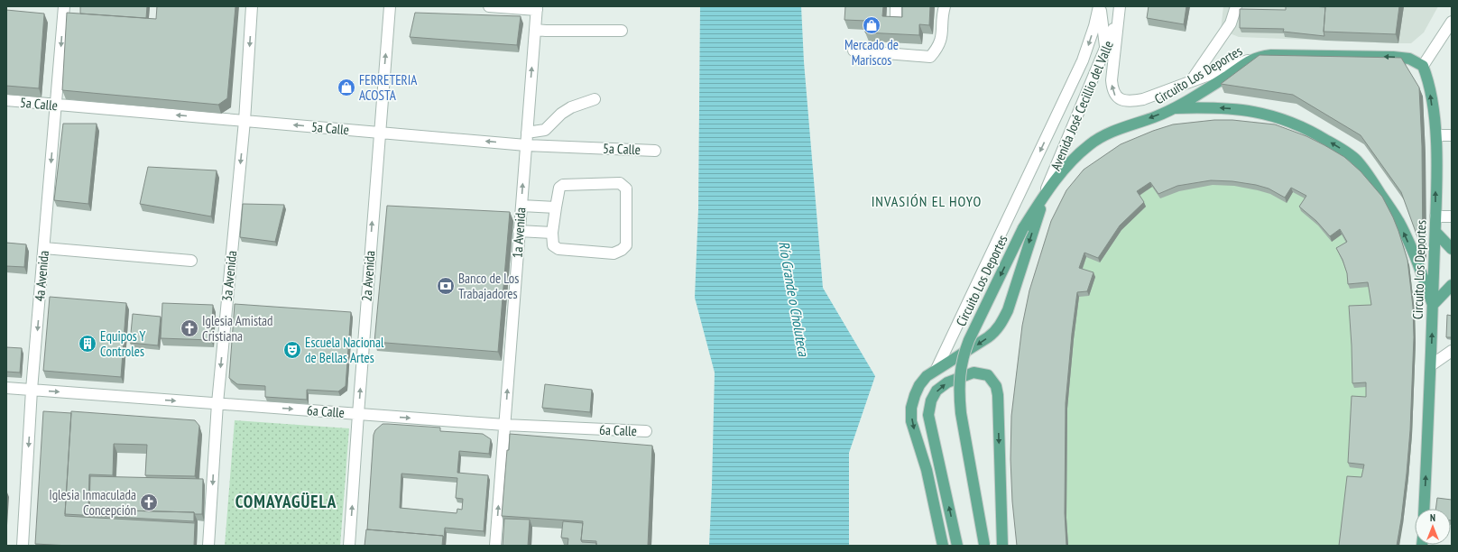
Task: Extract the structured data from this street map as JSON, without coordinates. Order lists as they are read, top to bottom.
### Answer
{
  "streets": {
    "main road": ["Circuito Los Deportes"],
    "street": [
      "5a Calle",
      "Avenida José Cecillio del Valle",
      "1a Avenida",
      "4a Avenida",
      "3a Avenida",
      "2a Avenida",
      "6a Calle"
    ]
  },
  "crossings": [
    ["Circuito Los Deportes", "Avenida José Cecillio del Valle"],
    ["5a Calle", "1a Avenida"],
    ["5a Calle", "4a Avenida"],
    ["5a Calle", "3a Avenida"],
    ["5a Calle", "2a Avenida"],
    ["1a Avenida", "6a Calle"],
    ["4a Avenida", "6a Calle"],
    ["3a Avenida", "6a Calle"],
    ["2a Avenida", "6a Calle"]
  ],
  "one_way": [
    "5a Calle",
    "1a Avenida",
    "4a Avenida",
    "3a Avenida",
    "2a Avenida",
    "6a Calle"
  ],
  "districts": ["INVASIÓN EL HOYO", "COMAYAGÜELA"],
  "water": ["Río Grande o Choluteca"],
  "places": {
    "shop": ["Mercado de Mariscos", "FERRETERIA ACOSTA"],
    "bank": ["Banco de Los Trabajadores"],
    "church": ["Iglesia Amistad Cristiana", "Iglesia Inmaculada Concepción"],
    "building": ["Equipos Y Controles"],
    "theatre": ["Escuela Nacional de Bellas Artes"]
  },
  "north": "top"
}
